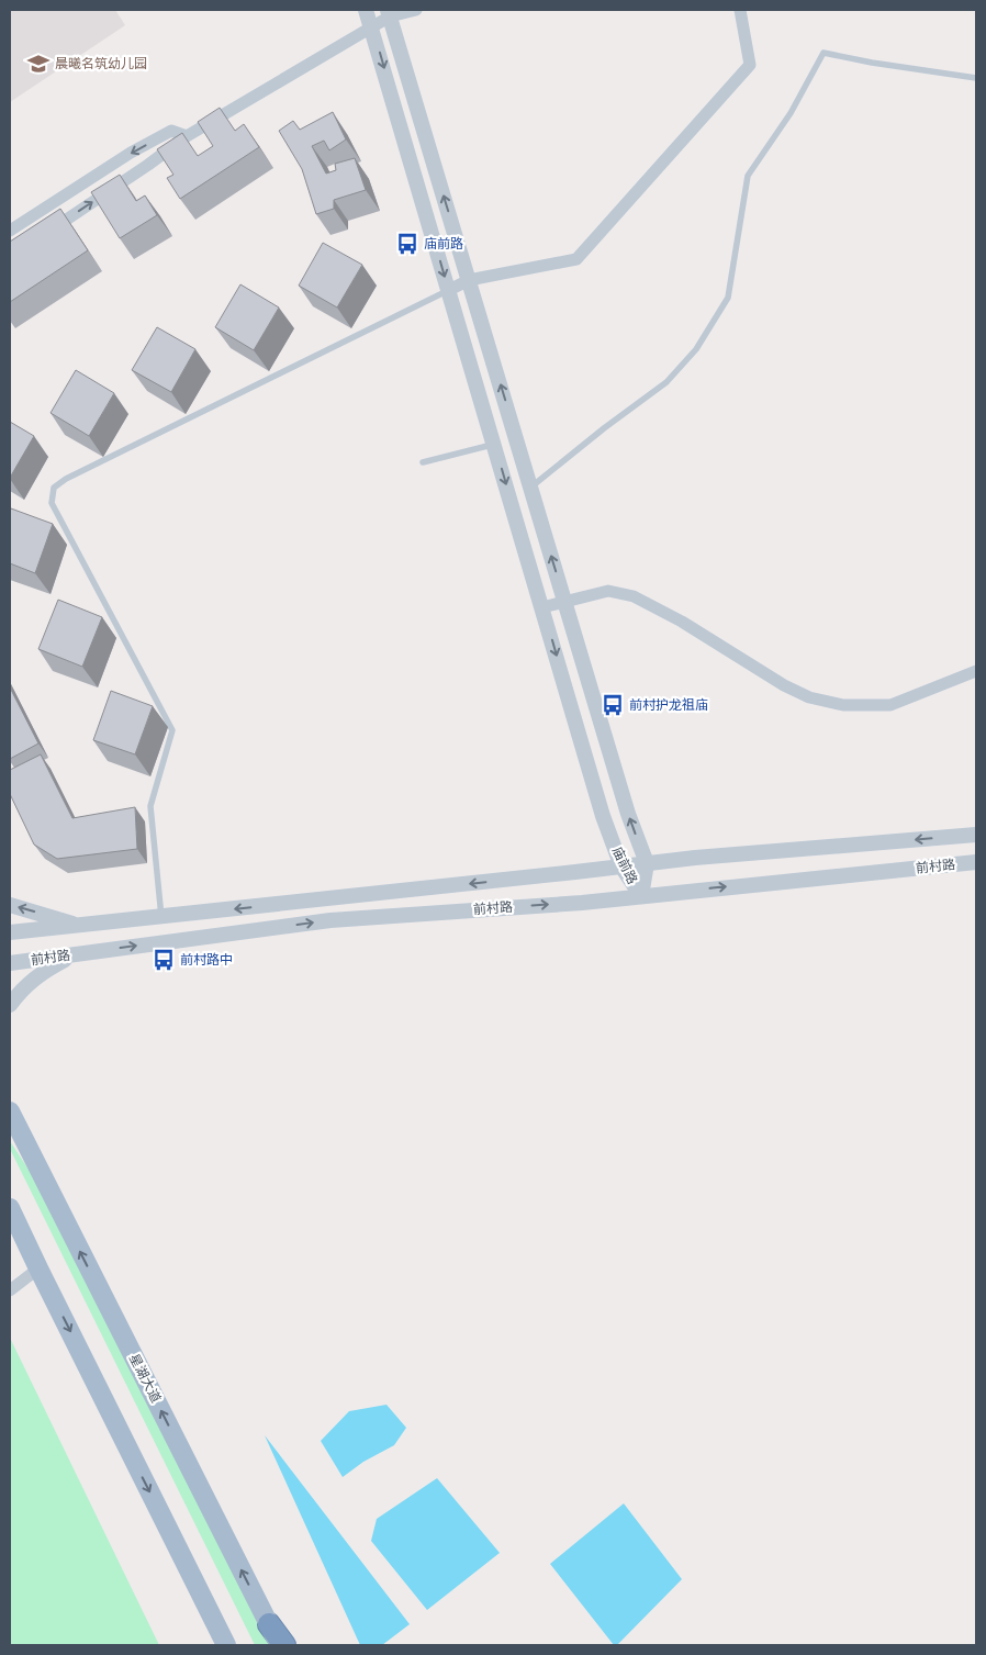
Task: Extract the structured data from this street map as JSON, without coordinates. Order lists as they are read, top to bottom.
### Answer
{
  "streets": {
    "main road": ["星湖大道"],
    "street": ["庙前路", "前村路"]
  },
  "crossings": [
    ["庙前路", "前村路"]
  ],
  "places": {
    "school or university": ["晨曦名筑幼儿园"],
    "bus stop": ["庙前路", "前村护龙祖庙", "前村路中"]
  }
}
